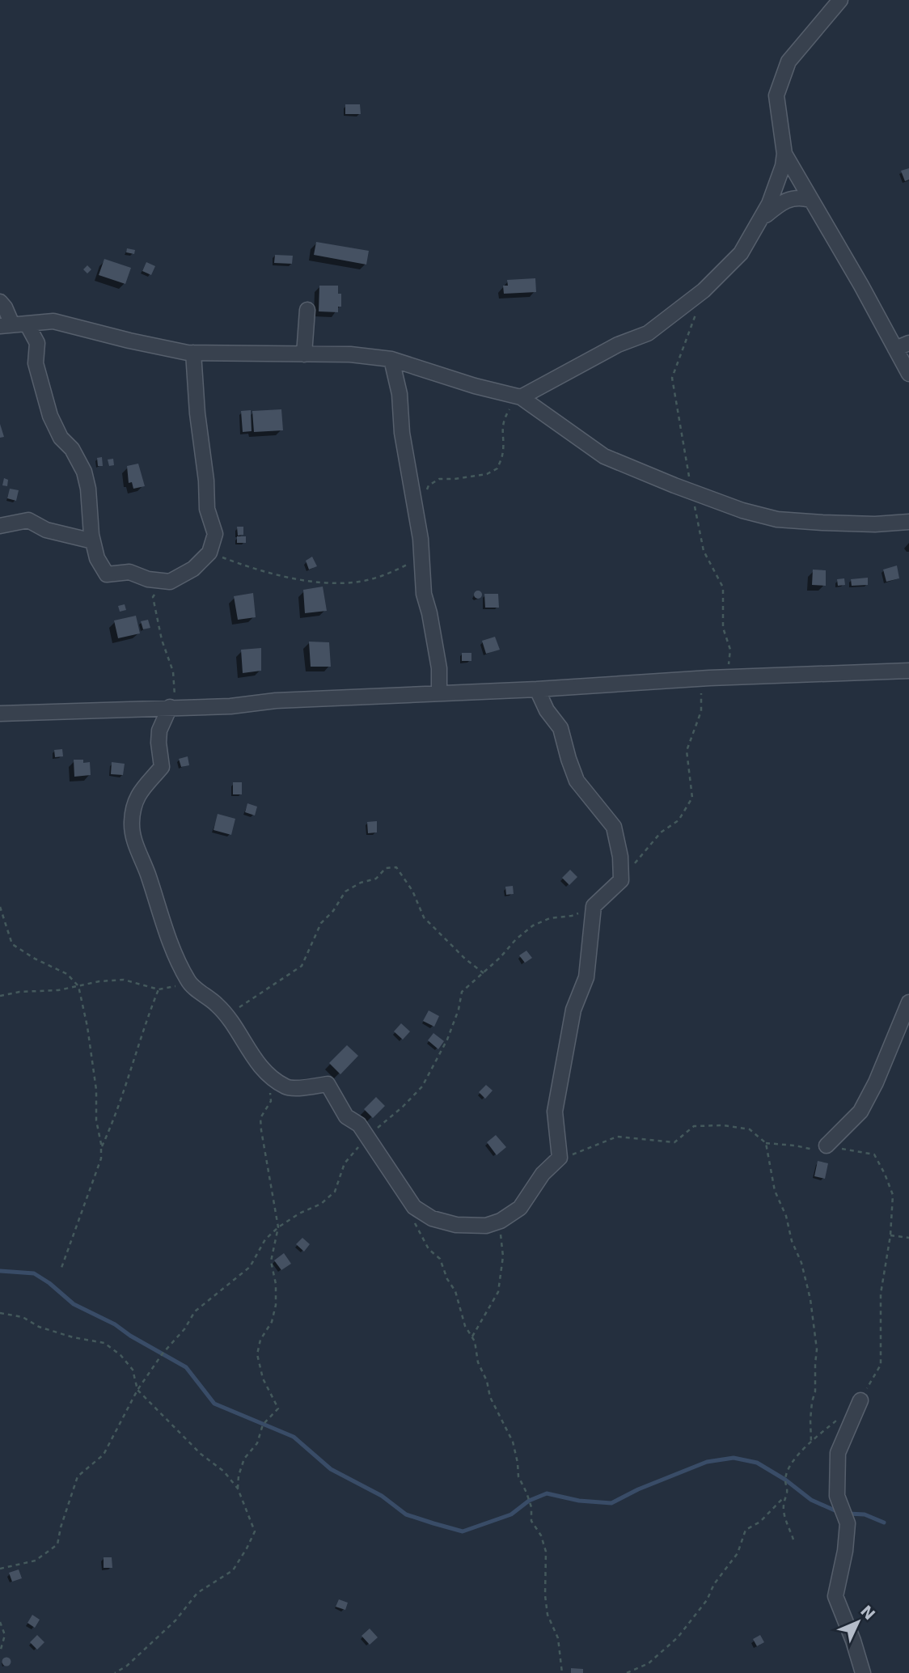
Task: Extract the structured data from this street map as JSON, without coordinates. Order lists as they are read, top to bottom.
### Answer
{
  "north": "top right"
}
